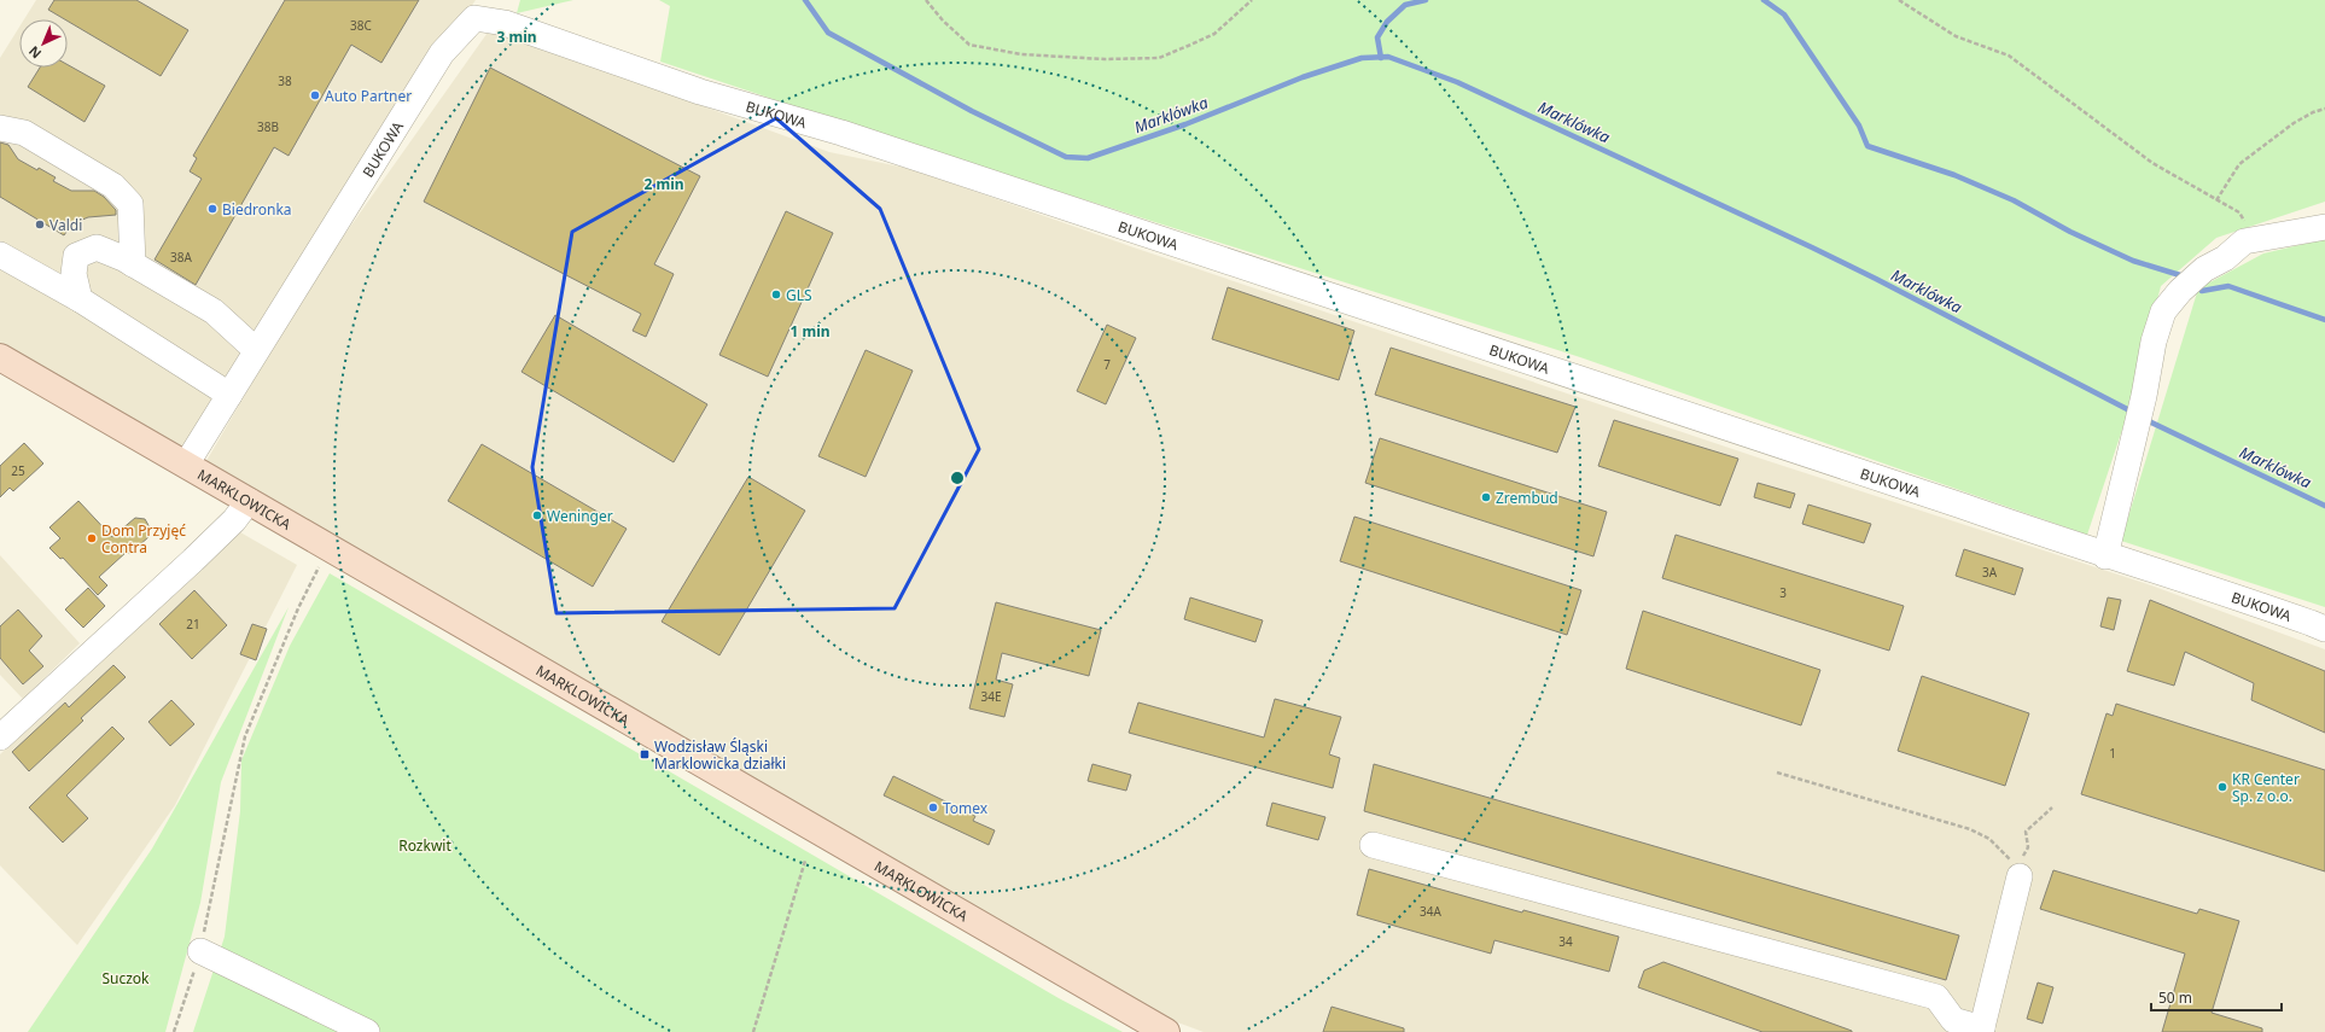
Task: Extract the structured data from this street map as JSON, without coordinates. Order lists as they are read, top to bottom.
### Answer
{
  "streets": {
    "main road": ["MARKLOWICKA"],
    "lane": ["BUKOWA"]
  },
  "crossings": [
    ["BUKOWA", "MARKLOWICKA"]
  ],
  "water": ["Marklówka"],
  "parks": ["Rozkwit", "Suczok"],
  "places": {
    "other": [
      "Auto Partner",
      "Biedronka",
      "Valdi",
      "GLS",
      "Zrembud",
      "Weninger",
      "Dom Przyjęć Contra",
      "KR Center Sp. z o.o.",
      "Tomex"
    ],
    "transit": ["Wodzisław Śląski Marklowicka działki"]
  },
  "house_numbers": [
    "38C",
    "38",
    "38B",
    "38A",
    "7",
    "25",
    "3A",
    "3",
    "21",
    "34E",
    "1",
    "34A",
    "34"
  ],
  "scale_bar": "50 m",
  "north": "bottom left",
  "rings": ["3 min", "2 min", "1 min"]
}
